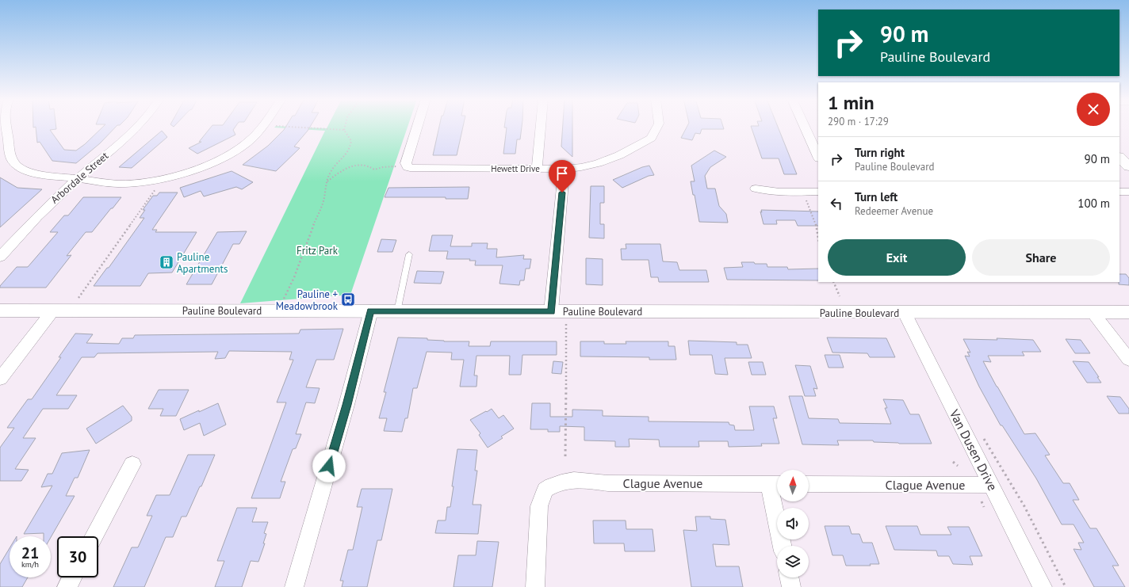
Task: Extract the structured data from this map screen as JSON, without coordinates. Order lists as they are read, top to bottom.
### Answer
{
  "streets": {
    "street": [
      "Hewett Drive",
      "Arbordale Street",
      "Pauline Boulevard",
      "Van Dusen Drive",
      "Clague Avenue"
    ]
  },
  "crossings": [
    ["Pauline Boulevard", "Van Dusen Drive"],
    ["Van Dusen Drive", "Clague Avenue"]
  ],
  "parks": ["Fritz Park"],
  "places": {
    "building": ["Pauline Apartments"],
    "bus stop": ["Pauline + Meadowbrook"]
  },
  "north": "top",
  "page": {
    "turn": ["90 m", "Pauline Boulevard"],
    "heading": ["1 min", "290 m · 17:29"],
    "list": [
      {
        "name": "Turn right",
        "note": "Pauline Boulevard",
        "value": "90 m"
      },
      {
        "name": "Turn left",
        "note": "Redeemer Avenue",
        "value": "100 m"
      }
    ],
    "buttons": ["Exit", "Share"],
    "speed": "21 km/h",
    "limit": "30"
  }
}
